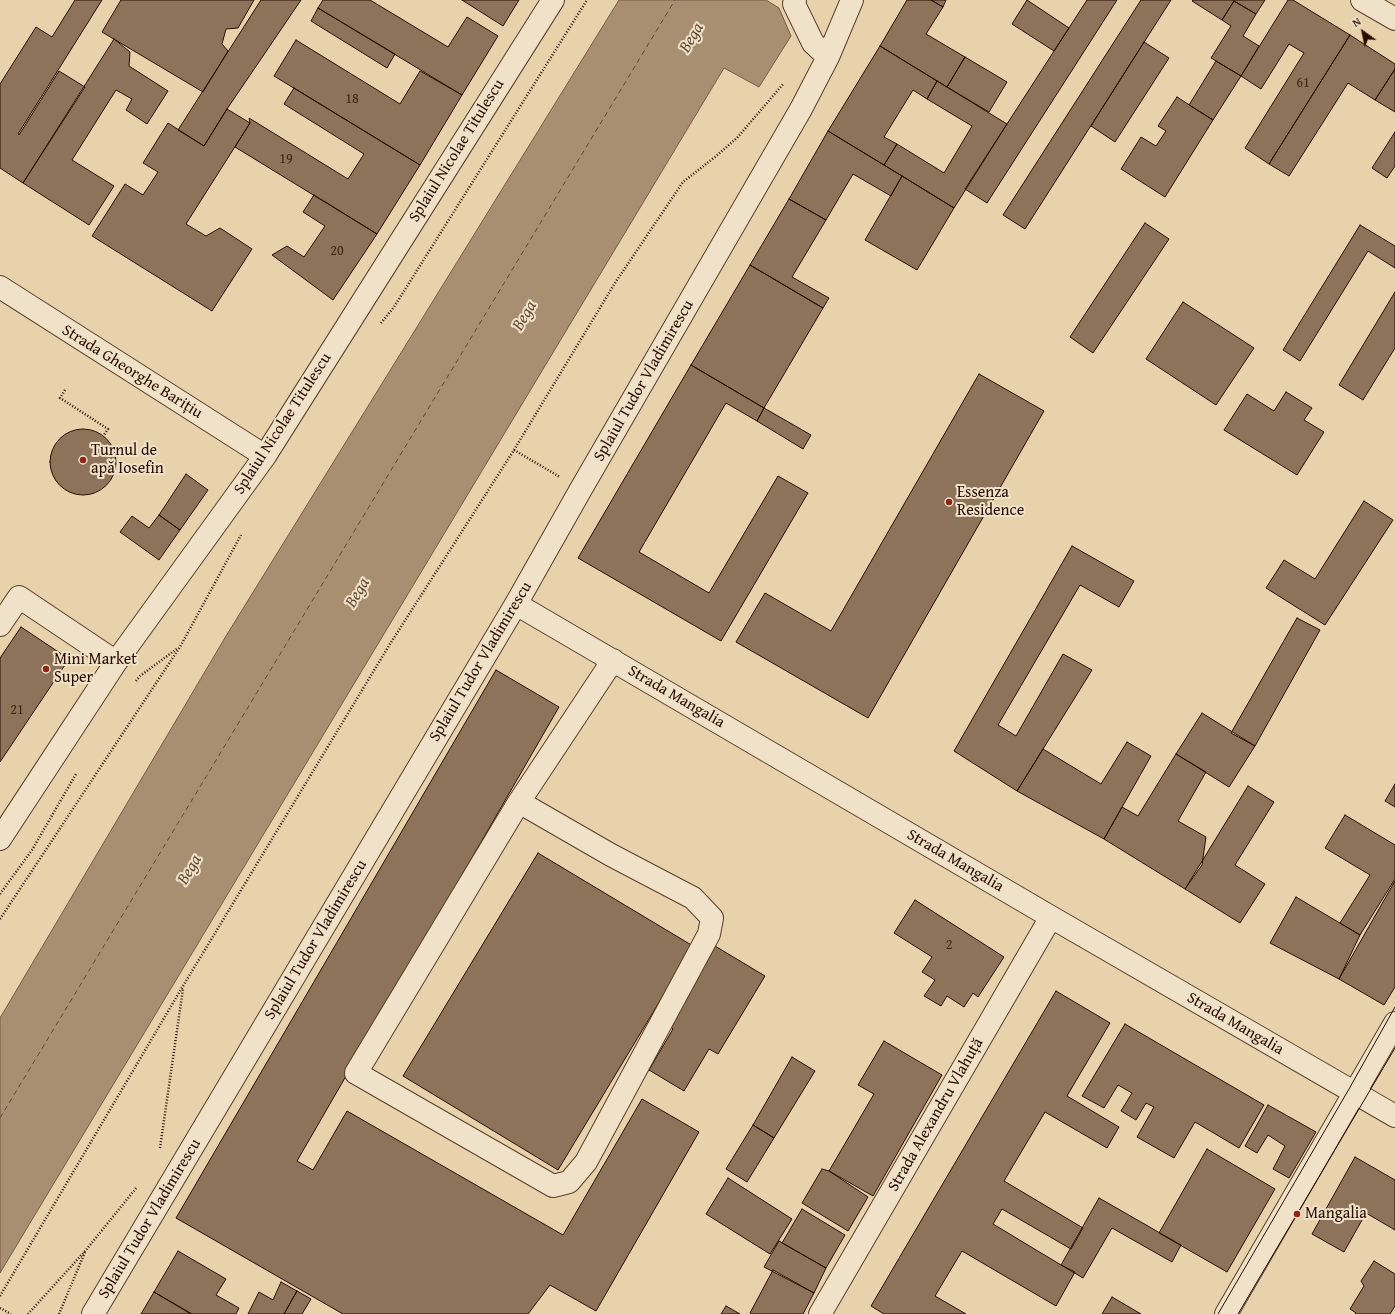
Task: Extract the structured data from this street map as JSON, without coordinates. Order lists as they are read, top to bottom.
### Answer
{
  "streets": {
    "street": [
      "Splaiul Nicolae Titulescu",
      "Strada Gheorghe Barițiu",
      "Splaiul Tudor Vladimirescu",
      "Strada Mangalia",
      "Strada Alexandru Vlahuță"
    ]
  },
  "crossings": [
    ["Splaiul Nicolae Titulescu", "Strada Gheorghe Barițiu"],
    ["Splaiul Tudor Vladimirescu", "Strada Mangalia"],
    ["Strada Mangalia", "Strada Alexandru Vlahuță"]
  ],
  "water": ["Bega"],
  "places": [
    "Turnul de apă Iosefin",
    "Essenza Residence",
    "Mini Market Super",
    "Mangalia"
  ],
  "house_numbers": [
    "61",
    "18",
    "19",
    "20",
    "21",
    "2"
  ],
  "north": "top left"
}
